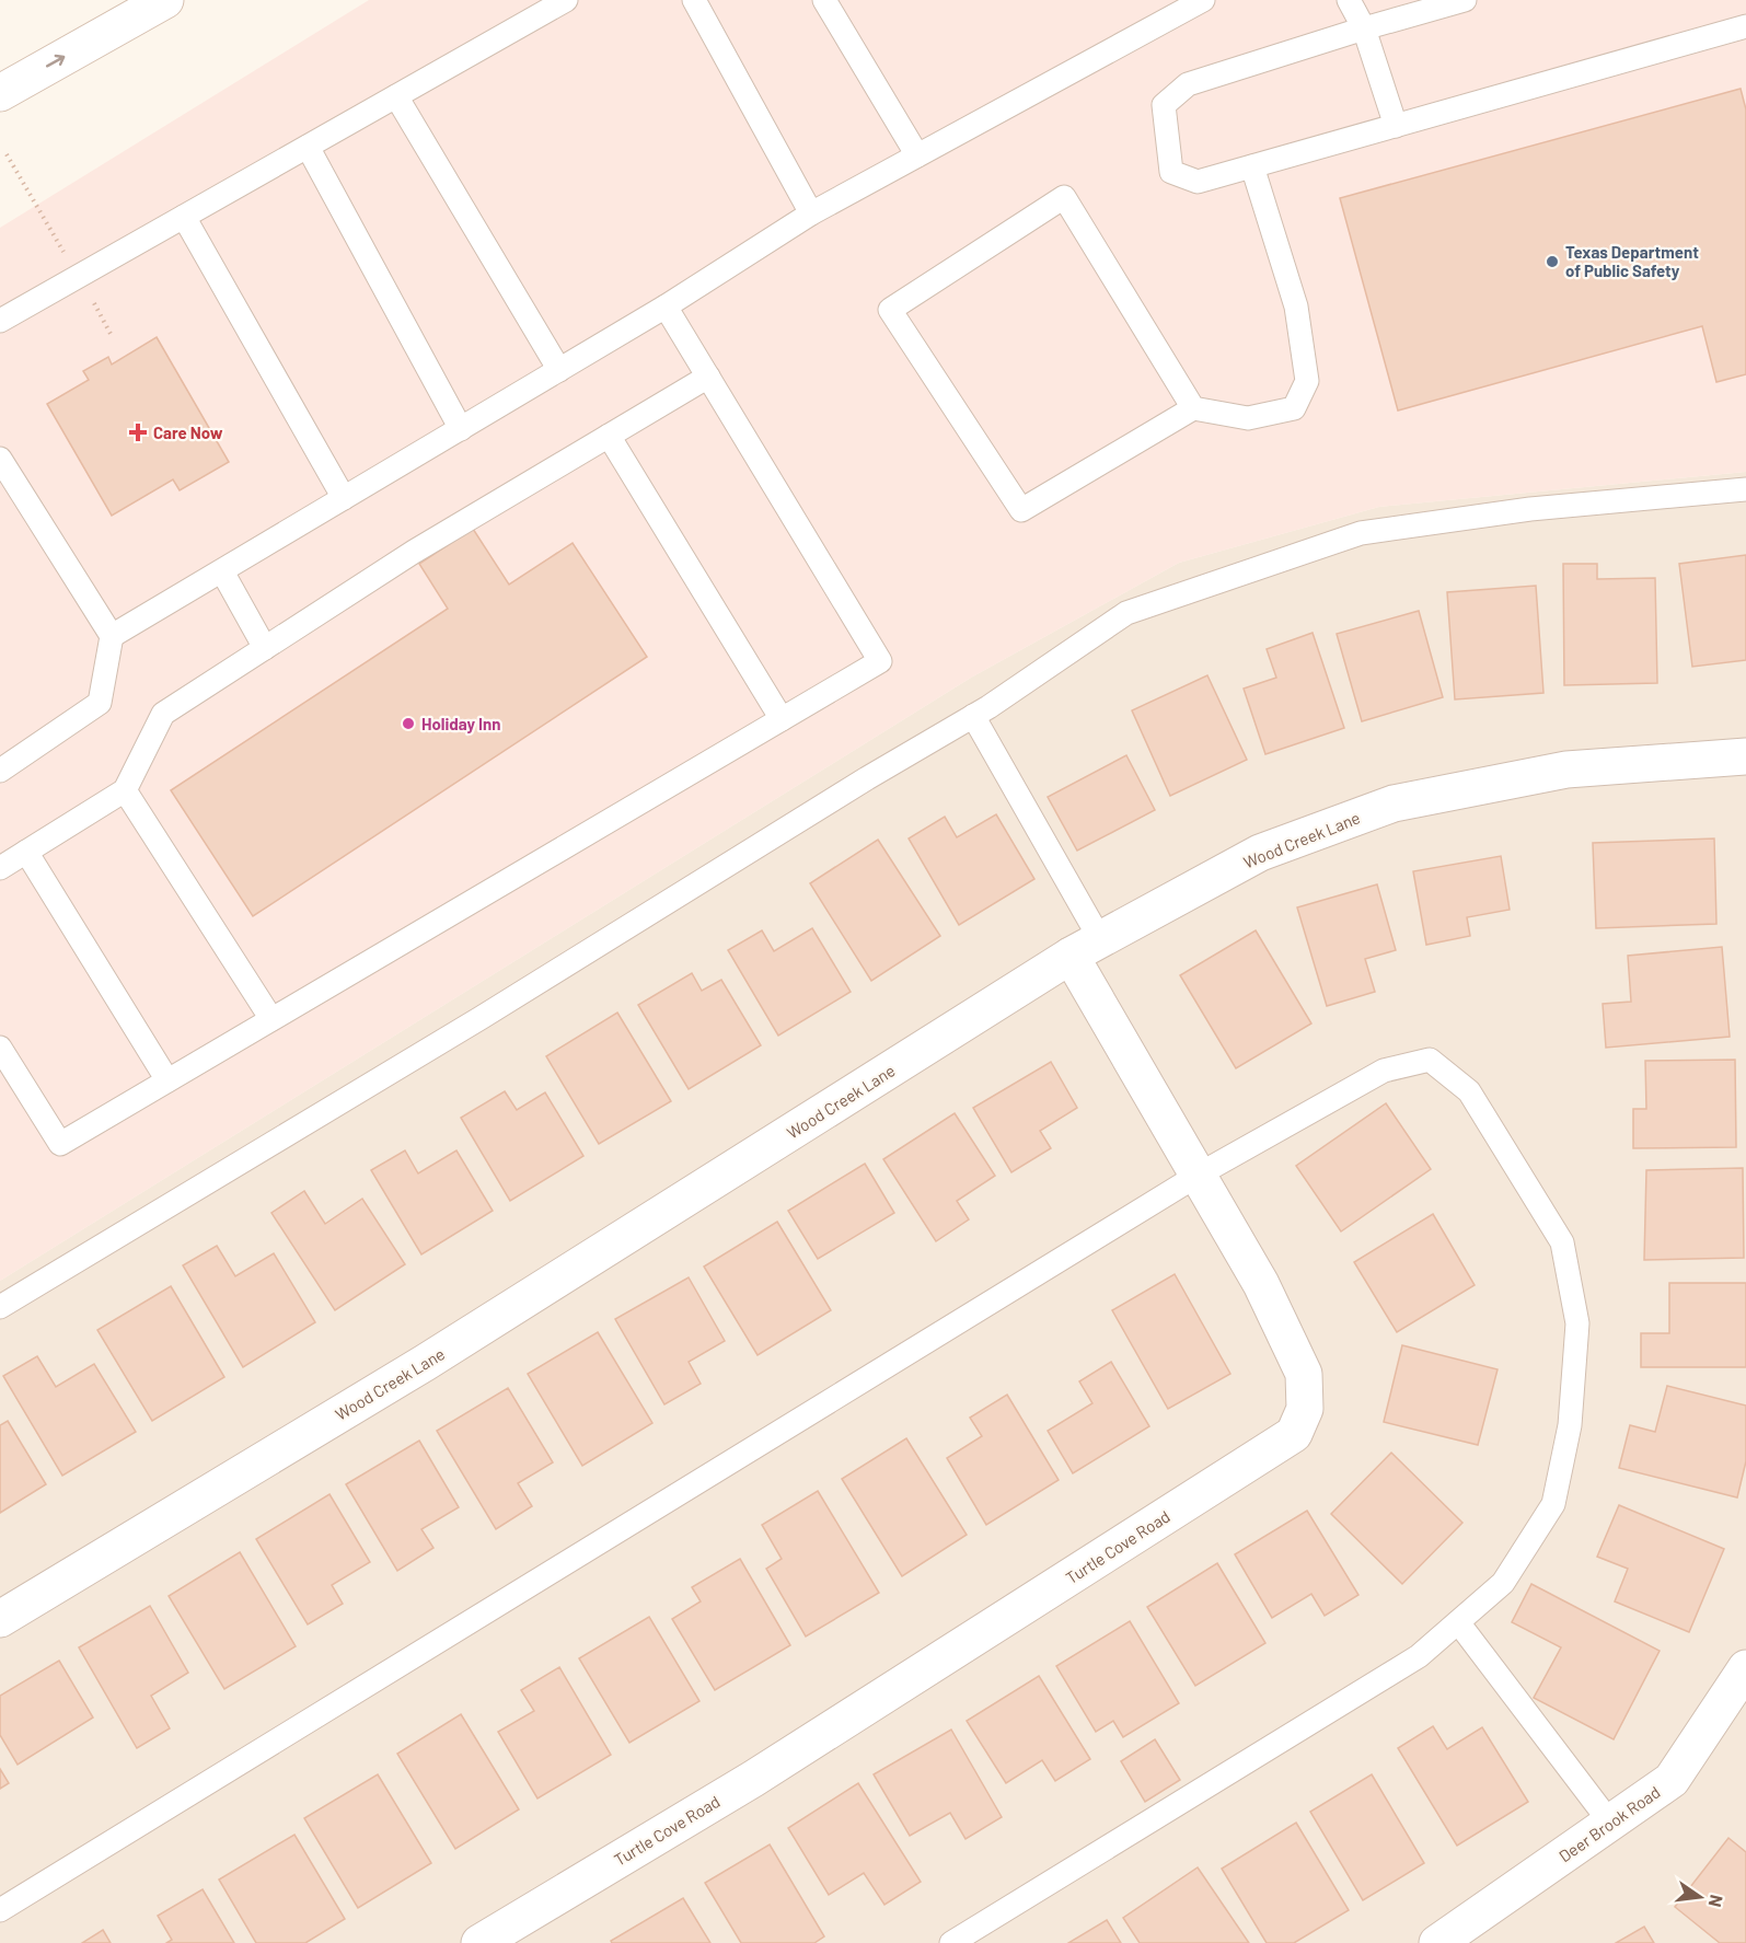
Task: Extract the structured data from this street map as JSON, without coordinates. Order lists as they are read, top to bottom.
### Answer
{
  "streets": {
    "street": ["Wood Creek Lane", "Turtle Cove Road", "Deer Brook Road"]
  },
  "crossings": [
    ["Wood Creek Lane", "Turtle Cove Road"]
  ],
  "places": {
    "other": ["Texas Department of Public Safety", "Holiday Inn"],
    "health": ["Care Now"]
  },
  "north": "right"
}
